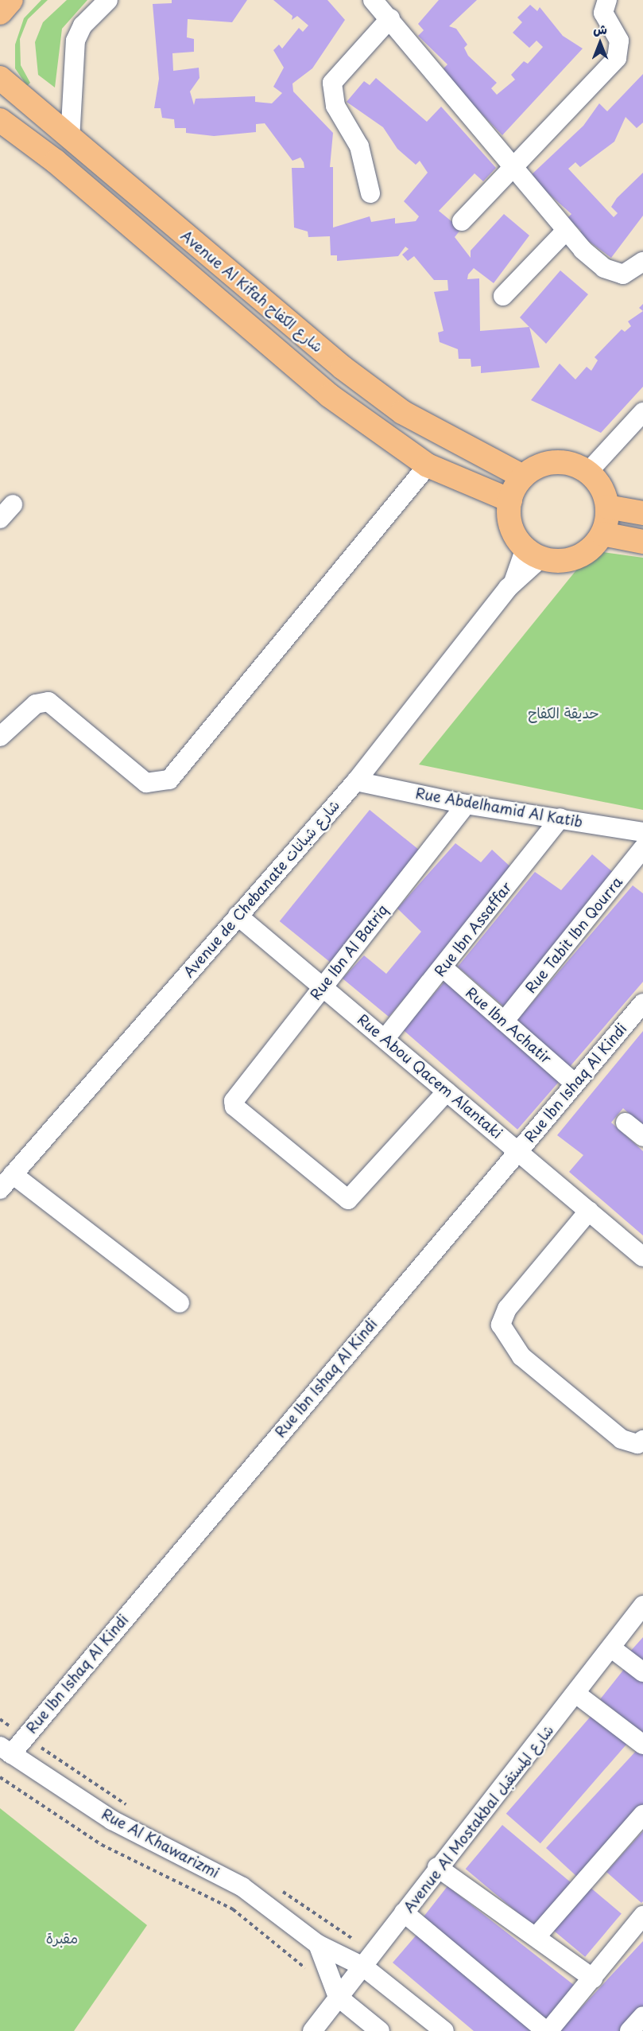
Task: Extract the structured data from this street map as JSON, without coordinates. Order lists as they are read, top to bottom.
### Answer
{
  "streets": {
    "main road": ["Avenue Al Kifah شارع الكفاح"],
    "street": [
      "Rue Abdelhamid Al Katib",
      "Avenue de Chebanate شارع شبانات",
      "Rue Ibn Assaffar",
      "Rue Tabit Ibn Qourra",
      "Rue Ibn Al Batriq",
      "Rue Ibn Achatir",
      "Rue Abou Qacem Alantaki",
      "Rue Ibn Ishaq Al Kindi",
      "Avenue Al Mostakbal شارع المستقبل",
      "Rue Al Khawarizmi"
    ]
  },
  "crossings": [
    ["Avenue Al Kifah شارع الكفاح", "Avenue de Chebanate شارع شبانات"],
    ["Rue Abdelhamid Al Katib", "Avenue de Chebanate شارع شبانات"],
    ["Rue Abdelhamid Al Katib", "Rue Ibn Assaffar"],
    ["Rue Abdelhamid Al Katib", "Rue Ibn Al Batriq"],
    ["Avenue de Chebanate شارع شبانات", "Rue Abou Qacem Alantaki"],
    ["Rue Ibn Assaffar", "Rue Ibn Achatir"],
    ["Rue Ibn Assaffar", "Rue Abou Qacem Alantaki"],
    ["Rue Tabit Ibn Qourra", "Rue Ibn Achatir"],
    ["Rue Ibn Al Batriq", "Rue Abou Qacem Alantaki"],
    ["Rue Ibn Achatir", "Rue Ibn Ishaq Al Kindi"],
    ["Rue Abou Qacem Alantaki", "Rue Ibn Ishaq Al Kindi"],
    ["Rue Ibn Ishaq Al Kindi", "Rue Al Khawarizmi"],
    ["Avenue Al Mostakbal شارع المستقبل", "Rue Al Khawarizmi"]
  ],
  "parks": ["حديقة الكفاح", "مقبرة"],
  "north": "top"
}
